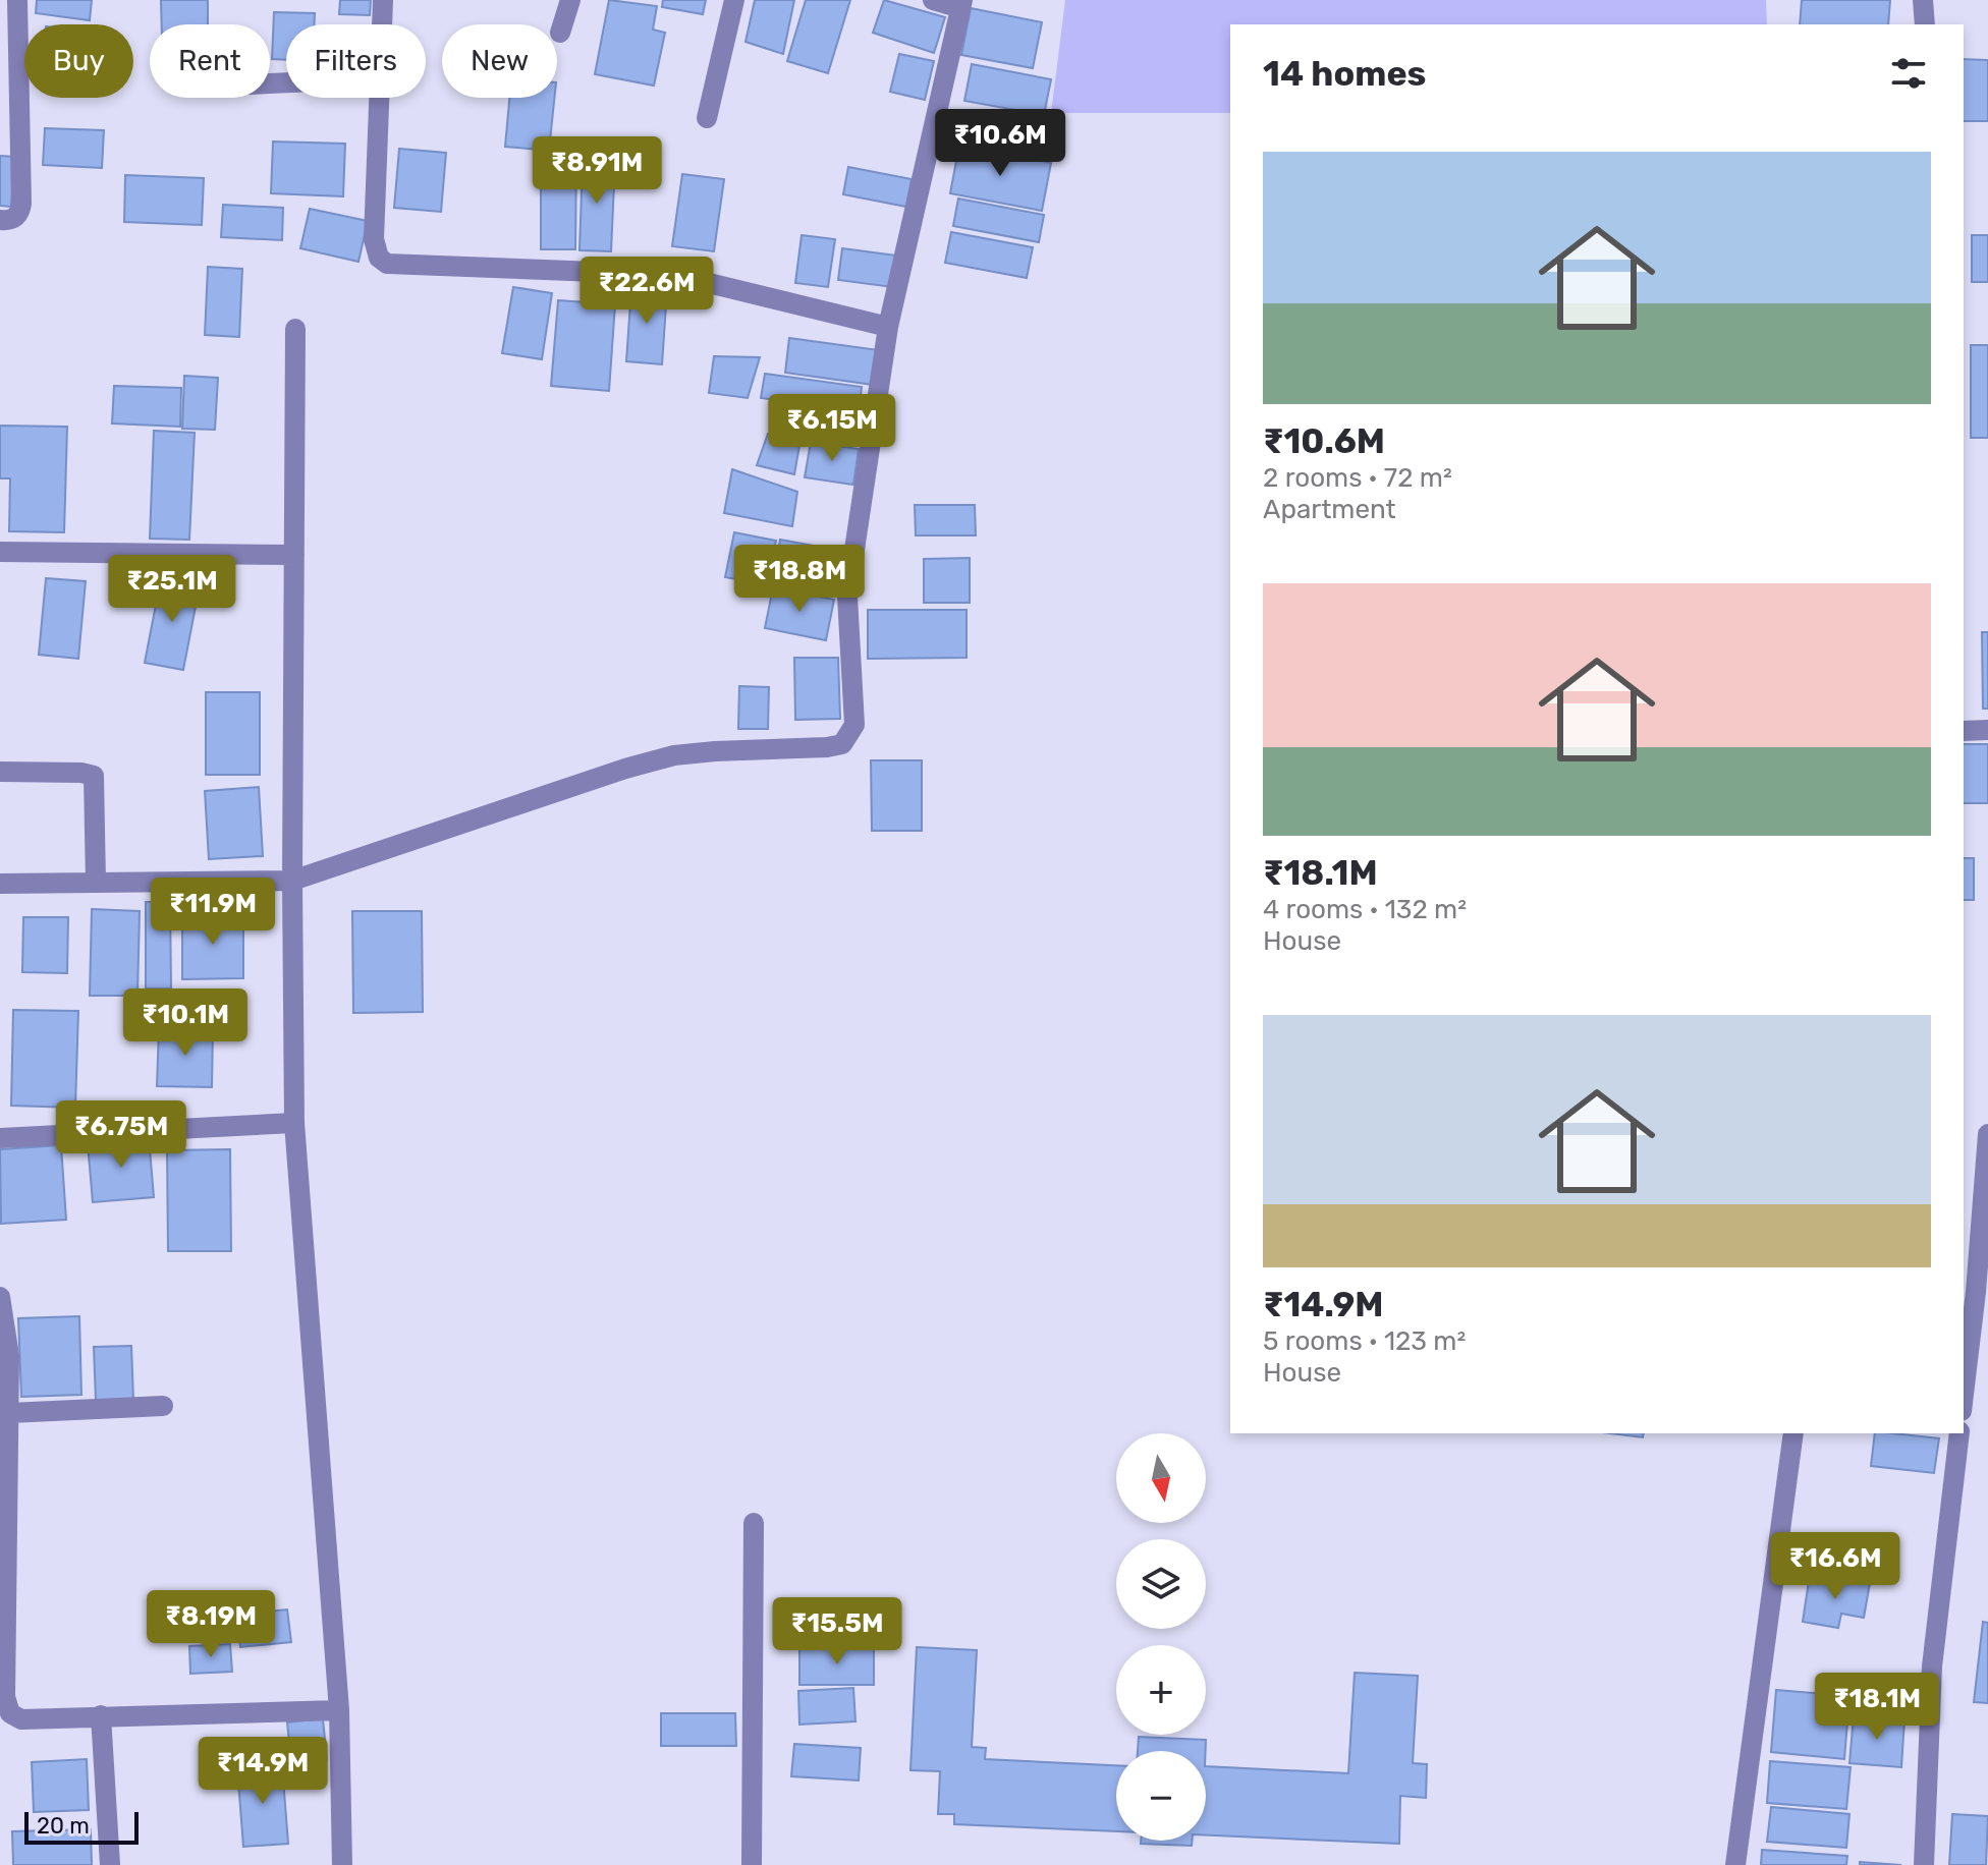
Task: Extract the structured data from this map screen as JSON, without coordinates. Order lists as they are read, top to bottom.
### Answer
{
  "scale_bar": "20 m",
  "north": "bottom",
  "page": {
    "chip": [
      "Buy",
      "Rent",
      "Filters",
      "New"
    ],
    "heading": "14 homes",
    "price": [
      "₹10.6M",
      "₹8.91M",
      "₹22.6M",
      "₹6.15M",
      "₹18.8M",
      "₹25.1M",
      "₹11.9M",
      "₹10.1M",
      "₹6.75M",
      "₹16.6M",
      "₹8.19M",
      "₹15.5M",
      "₹18.1M",
      "₹14.9M"
    ],
    "list": [
      {
        "name": "₹10.6M",
        "note": "2 rooms · 72 m² · Apartment"
      },
      {
        "name": "₹18.1M",
        "note": "4 rooms · 132 m² · House"
      },
      {
        "name": "₹14.9M",
        "note": "5 rooms · 123 m² · House"
      }
    ],
    "map_buttons": ["+", "−"],
    "scale": "20 m"
  }
}
